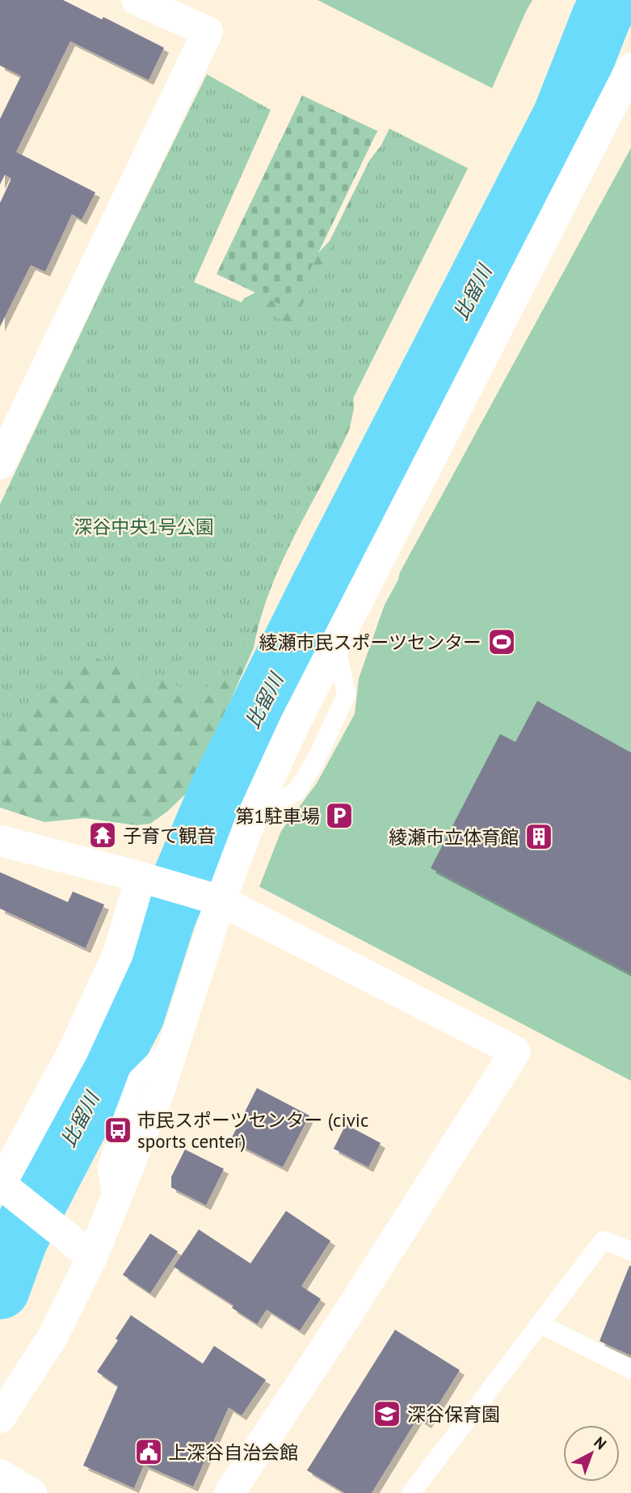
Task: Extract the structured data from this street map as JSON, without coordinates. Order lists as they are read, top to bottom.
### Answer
{
  "water": ["比留川"],
  "parks": ["深谷中央1号公園"],
  "places": {
    "sports": ["綾瀬市民スポーツセンター"],
    "parking": ["第1駐車場"],
    "temple": ["子育て観音"],
    "building": ["綾瀬市立体育館"],
    "bus stop": ["市民スポーツセンター (civic sports center)"],
    "school or university": ["深谷保育園"],
    "public building": ["上深谷自治会館"]
  },
  "north": "top right"
}
